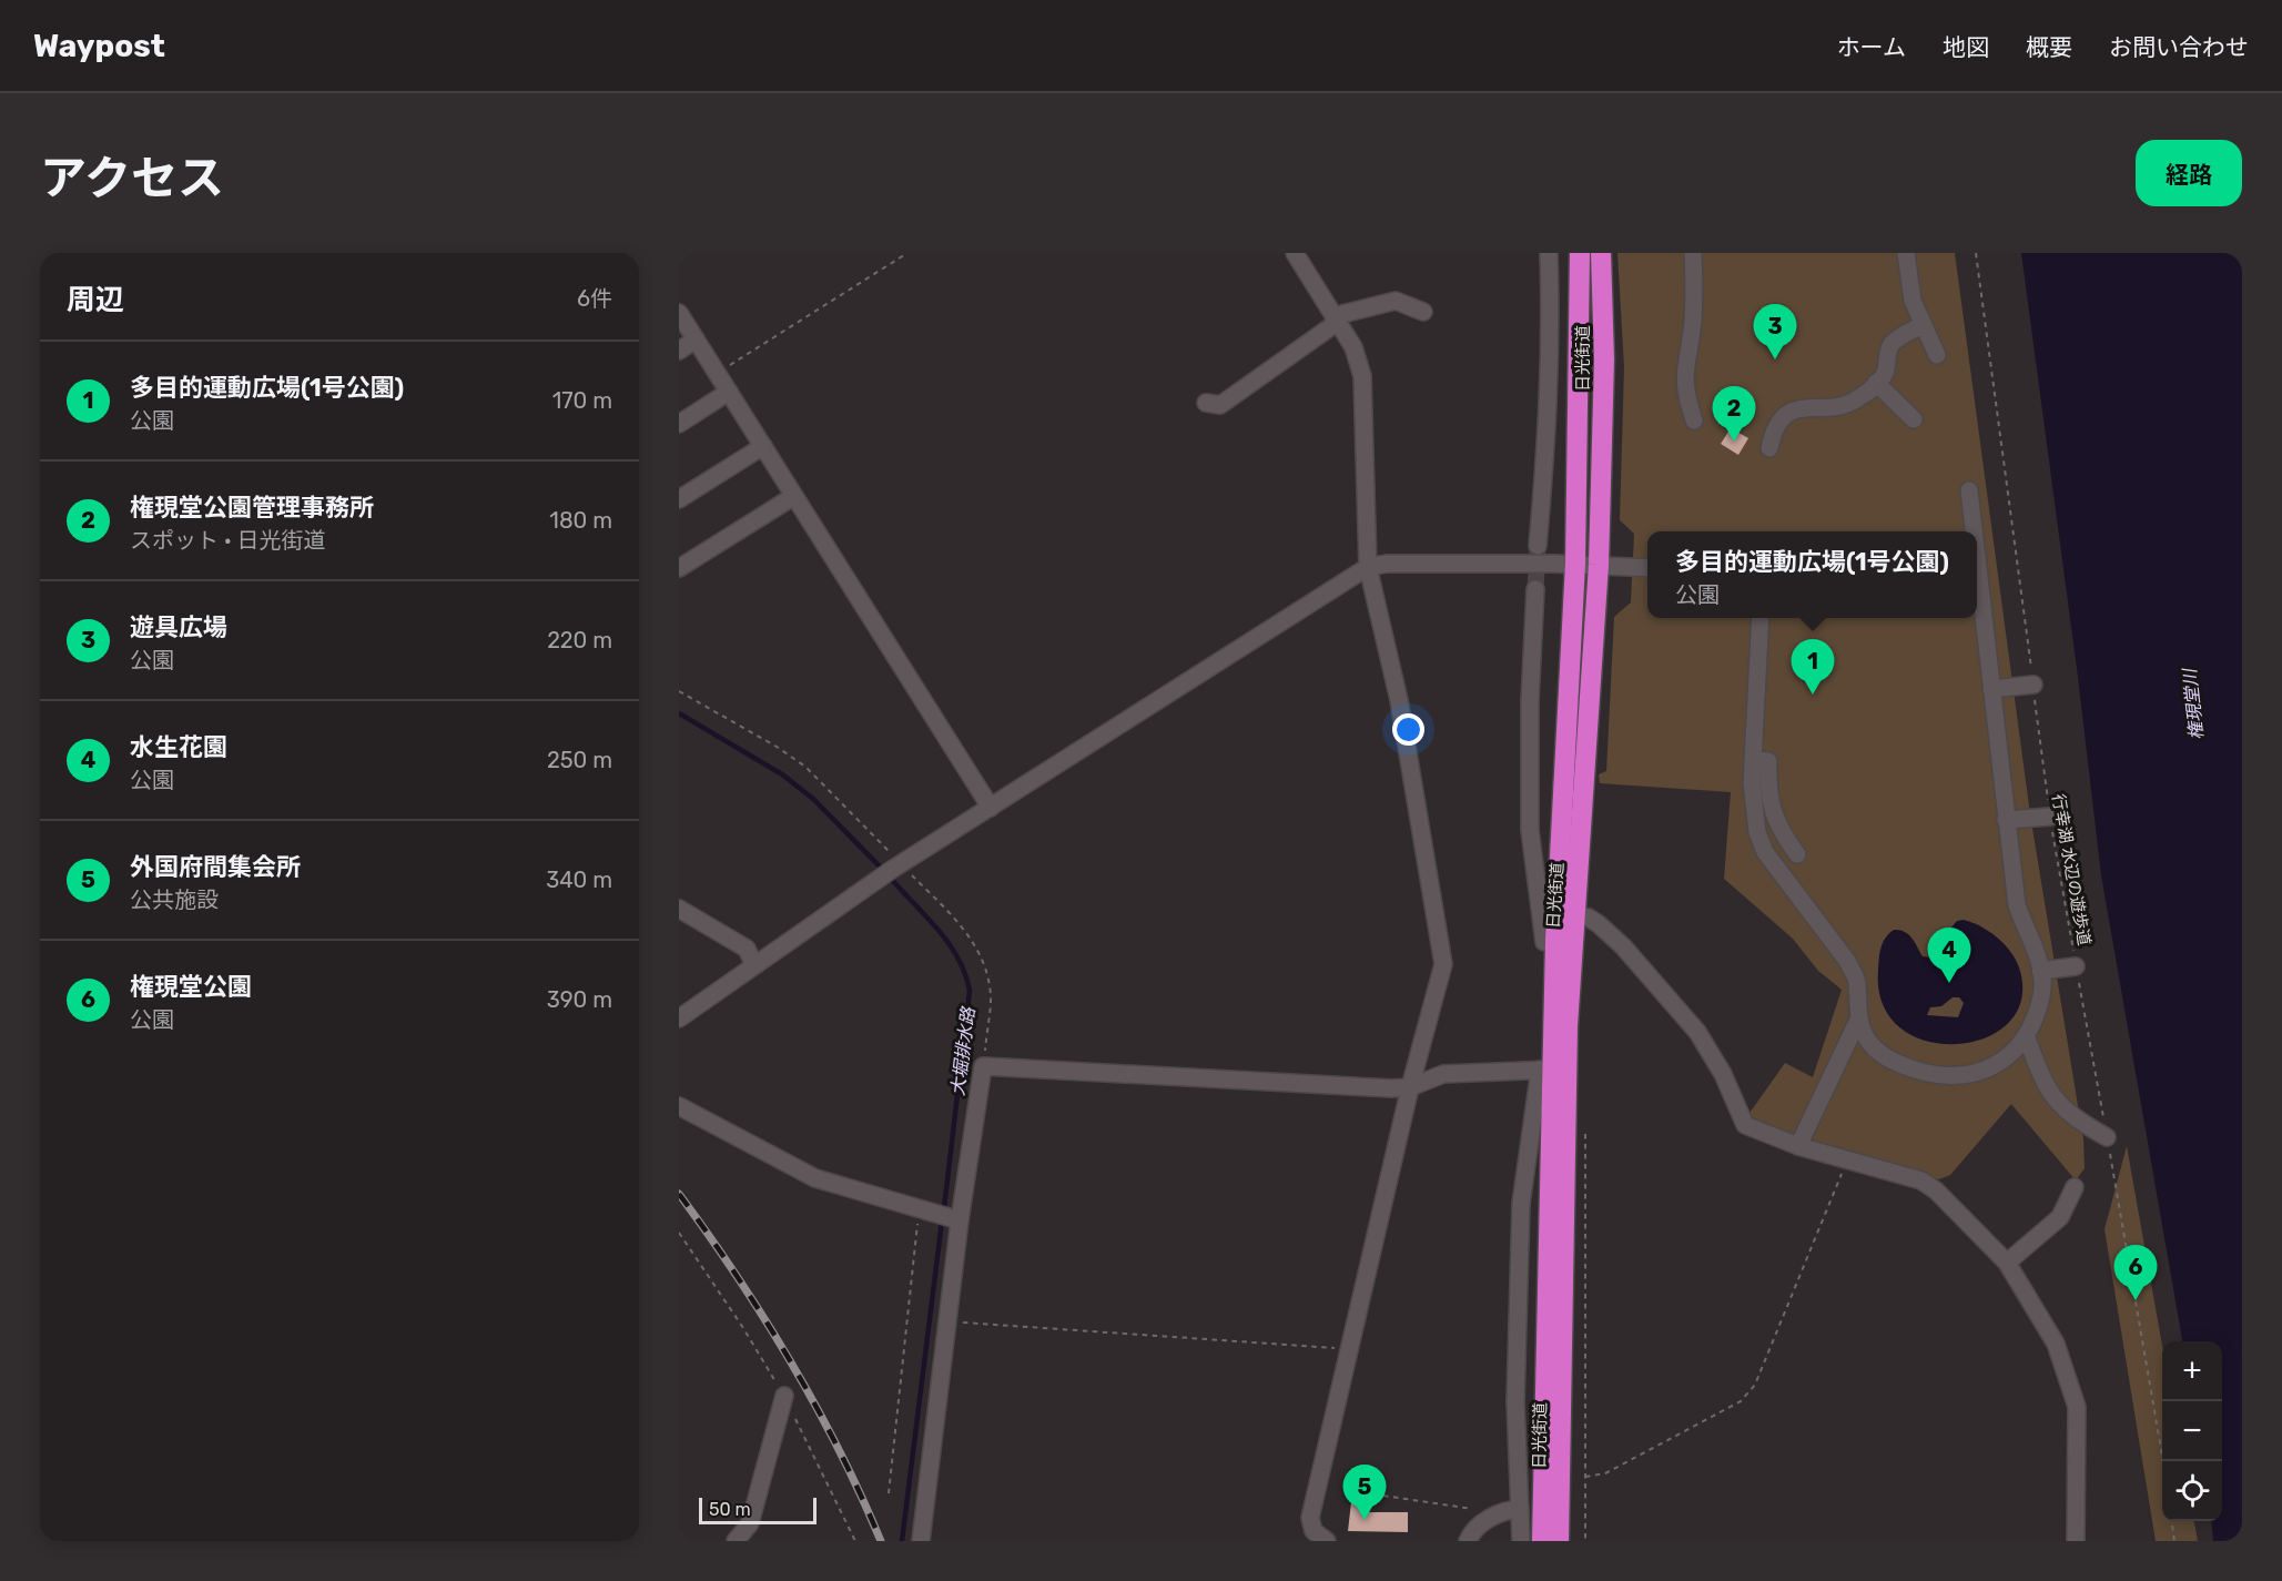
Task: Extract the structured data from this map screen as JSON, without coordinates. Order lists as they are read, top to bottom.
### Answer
{
  "streets": {
    "highway": ["日光街道"],
    "path": ["行幸湖 水辺の遊歩道"]
  },
  "water": ["権現堂川", "大堀排水路"],
  "scale_bar": "50 m",
  "page": {
    "header": "Waypost",
    "nav": [
      "ホーム",
      "地図",
      "概要",
      "お問い合わせ"
    ],
    "title": "アクセス",
    "buttons": "経路",
    "heading": ["周辺", "6件"],
    "pins": [
      "3",
      "2",
      "1",
      "4",
      "6",
      "5"
    ],
    "list": [
      {
        "mark": "1",
        "name": "多目的運動広場(1号公園)",
        "note": "公園",
        "value": "170 m"
      },
      {
        "mark": "2",
        "name": "権現堂公園管理事務所",
        "note": "スポット · 日光街道",
        "value": "180 m"
      },
      {
        "mark": "3",
        "name": "遊具広場",
        "note": "公園",
        "value": "220 m"
      },
      {
        "mark": "4",
        "name": "水生花園",
        "note": "公園",
        "value": "250 m"
      },
      {
        "mark": "5",
        "name": "外国府間集会所",
        "note": "公共施設",
        "value": "340 m"
      },
      {
        "mark": "6",
        "name": "権現堂公園",
        "note": "公園",
        "value": "390 m"
      }
    ],
    "popup": ["多目的運動広場(1号公園)", "公園"],
    "map_buttons": ["+", "−"],
    "scale": "50 m"
  }
}
